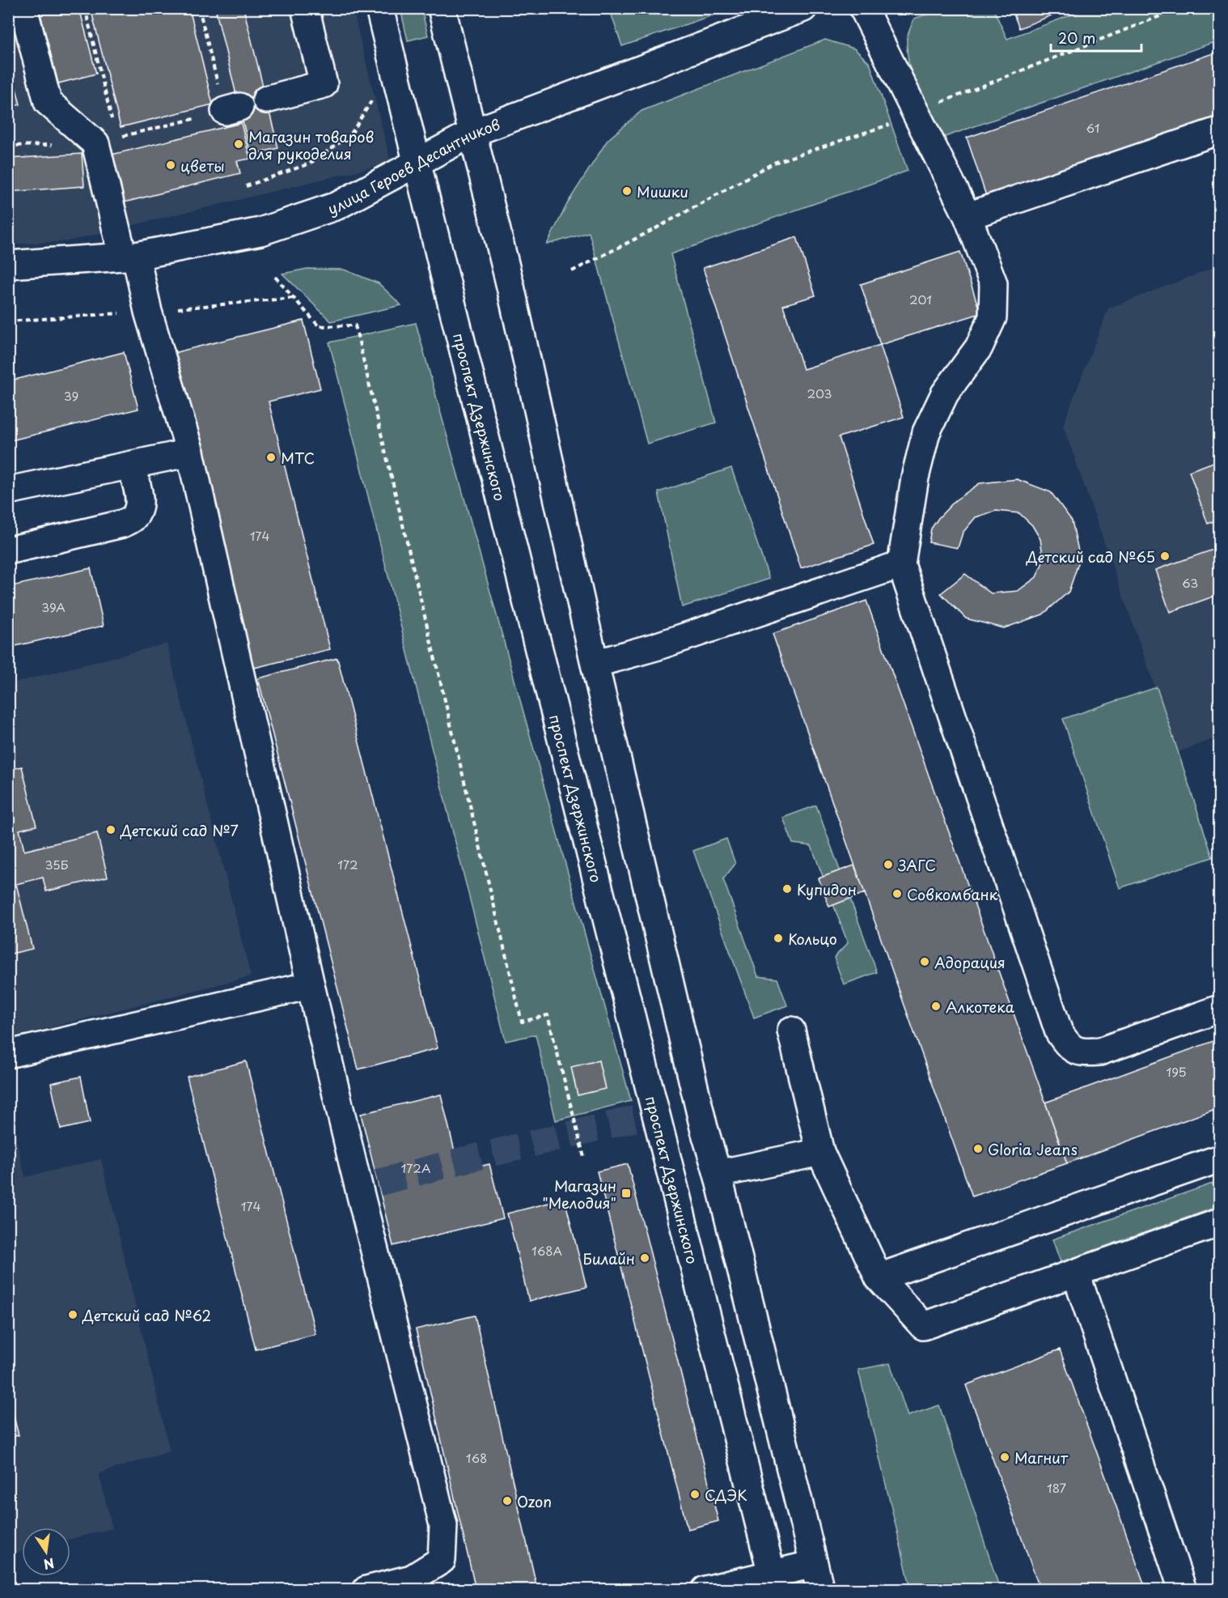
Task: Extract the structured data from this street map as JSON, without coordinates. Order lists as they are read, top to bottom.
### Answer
{
  "streets": {
    "street": ["улица Героев Десантников", "проспект Дзержинского"]
  },
  "crossings": [
    ["улица Героев Десантников", "проспект Дзержинского"]
  ],
  "places": {
    "other": [
      "Магазин товаров для рукоделия",
      "цветы",
      "Мишки",
      "МТС",
      "Детский сад №65",
      "Детский сад №7",
      "ЗАГС",
      "Купидон",
      "Совкомбанк",
      "Кольцо",
      "Адорация",
      "Алкотека",
      "Gloria Jeans",
      "Билайн",
      "Детский сад №62",
      "Магнит",
      "СДЭК",
      "Ozon"
    ],
    "transit": ["Магазин \"Мелодия\""]
  },
  "house_numbers": [
    "61",
    "201",
    "203",
    "39",
    "174",
    "63",
    "39А",
    "35Б",
    "172",
    "195",
    "172А",
    "174",
    "168А",
    "168",
    "187"
  ],
  "scale_bar": "20 m",
  "north": "bottom"
}
